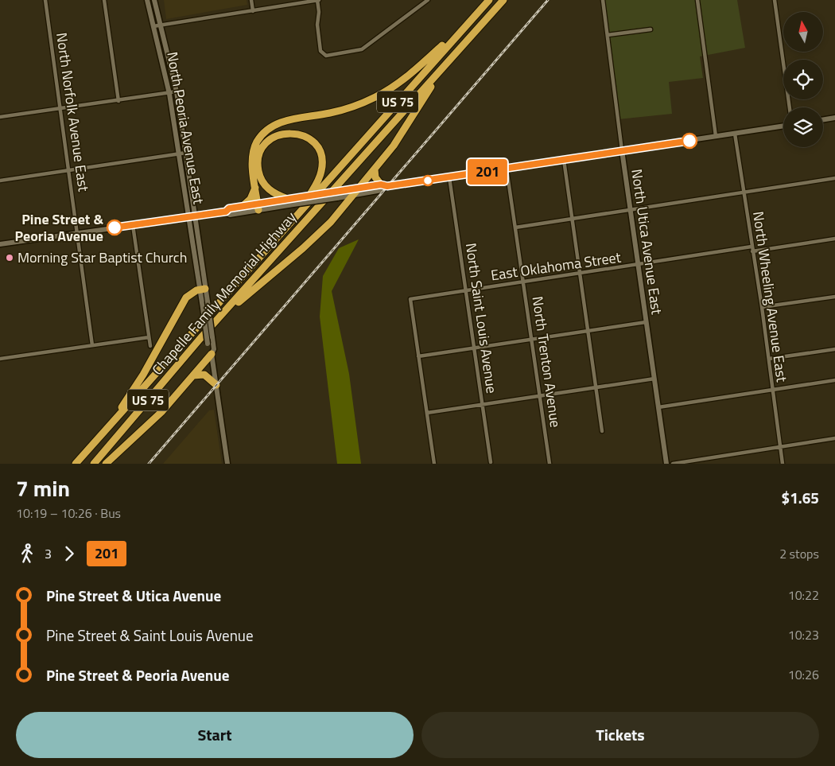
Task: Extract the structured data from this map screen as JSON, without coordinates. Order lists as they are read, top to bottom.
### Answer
{
  "streets": {
    "highway": ["US 75", "Chapelle Family Memorial Highway"],
    "main road": ["North Peoria Avenue East", "North Utica Avenue East"],
    "street": [
      "North Norfolk Avenue East",
      "East Oklahoma Street",
      "North Wheeling Avenue East",
      "North Saint Louis Avenue",
      "North Trenton Avenue"
    ]
  },
  "crossings": [
    ["North Utica Avenue East", "East Oklahoma Street"],
    ["East Oklahoma Street", "North Wheeling Avenue East"],
    ["East Oklahoma Street", "North Saint Louis Avenue"],
    ["East Oklahoma Street", "North Trenton Avenue"]
  ],
  "places": ["Pine Street & Peoria Avenue", "Morning Star Baptist Church"],
  "lines": ["bus line 201"],
  "north": "top",
  "page": {
    "on_map": "201",
    "heading": ["7 min", "10:19 – 10:26 · Bus", "$1.65"],
    "legs": ["3", "201", "2 stops"],
    "list": [
      {
        "name": "Pine Street & Utica Avenue",
        "value": "10:22"
      },
      {
        "name": "Pine Street & Saint Louis Avenue",
        "value": "10:23"
      },
      {
        "name": "Pine Street & Peoria Avenue",
        "value": "10:26"
      }
    ],
    "buttons": ["Start", "Tickets"]
  }
}
